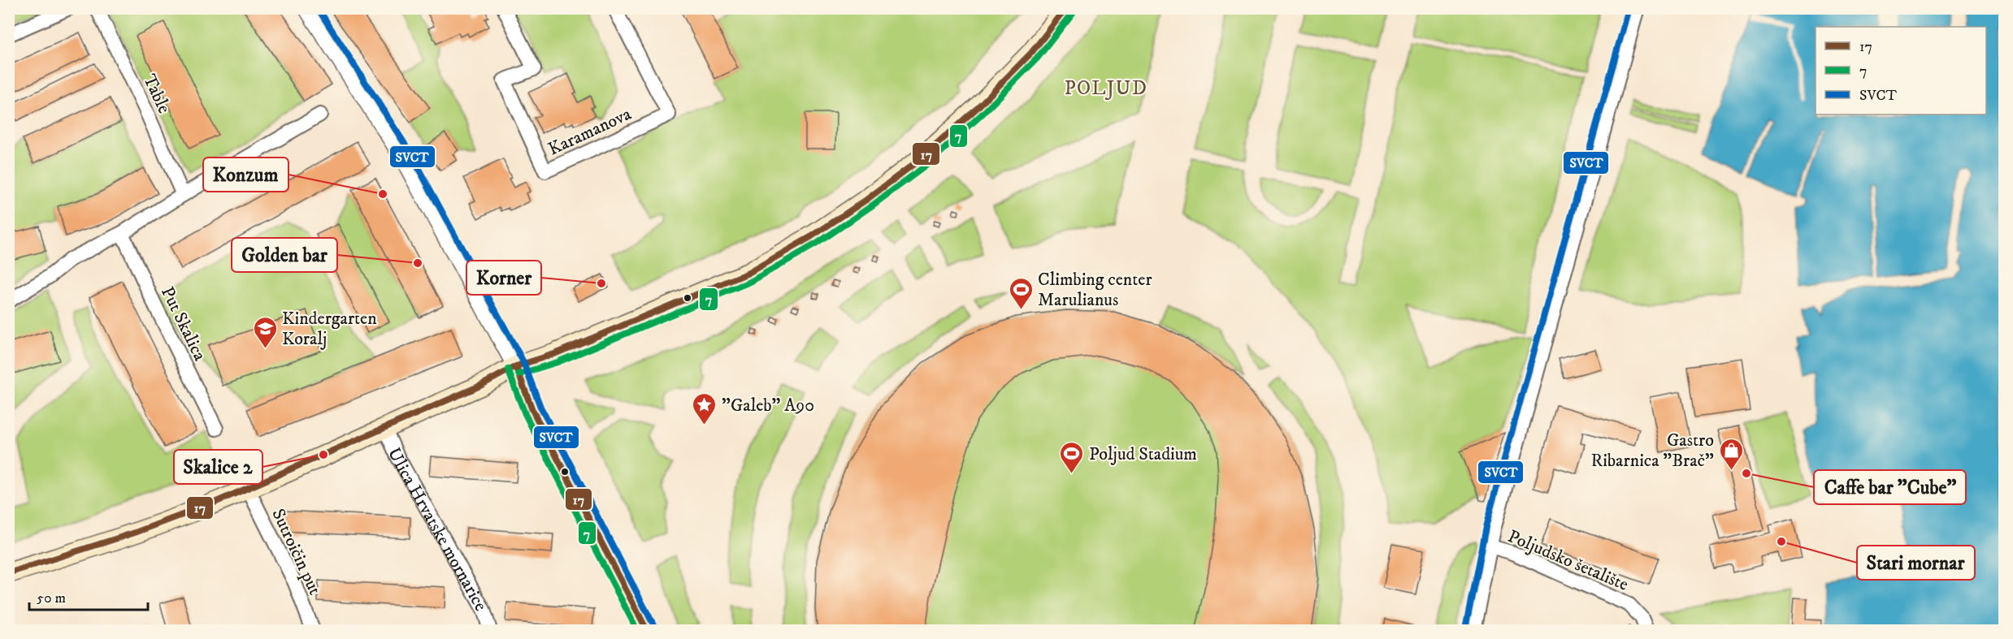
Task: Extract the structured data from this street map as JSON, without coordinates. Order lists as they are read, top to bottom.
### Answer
{
  "streets": {
    "main road": ["Ulica Hrvatske mornarice"],
    "street": [
      "Table",
      "Karamanova",
      "Put Skalica",
      "Sutroičin put",
      "Poljudsko šetalište"
    ]
  },
  "crossings": [
    ["Ulica Hrvatske mornarice", "Sutroičin put"]
  ],
  "districts": ["POLJUD"],
  "places": {
    "other": [
      "Konzum",
      "Golden bar",
      "Korner",
      "Skalice 2",
      "Caffe bar \"Cube\"",
      "Stari mornar"
    ],
    "sports": ["Climbing center Marulianus", "Poljud Stadium"],
    "school or university": ["Kindergarten Koralj"],
    "place": ["\"Galeb\" A90"],
    "shop": ["Gastro Ribarnica \"Brač\""]
  },
  "lines": ["transit line 17", "transit line SVCT", "transit line 7"],
  "legend": ["17", "7", "SVCT"],
  "scale_bar": "50 m"
}
